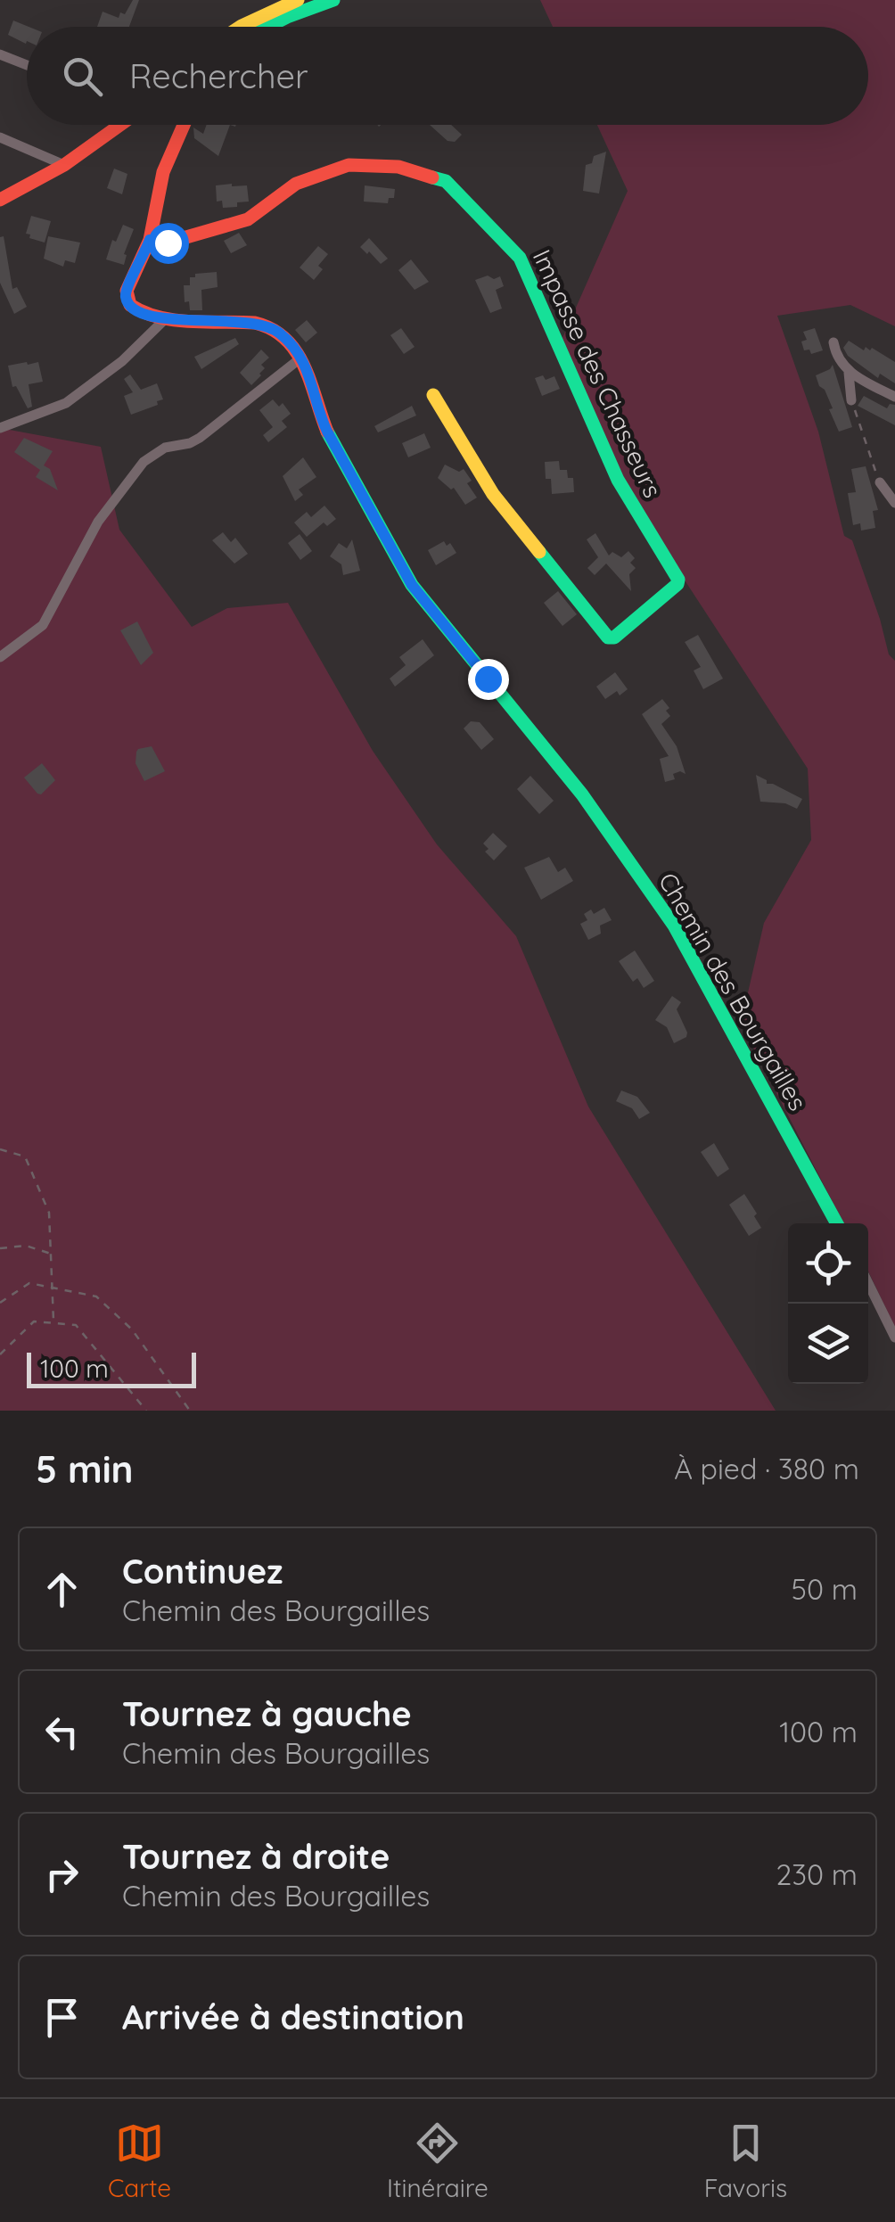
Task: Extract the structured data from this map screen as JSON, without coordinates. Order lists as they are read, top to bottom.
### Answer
{
  "streets": {
    "street": ["Impasse des Chasseurs", "Chemin des Bourgailles"]
  },
  "scale_bar": "100 m",
  "page": {
    "search": "Rechercher",
    "scale": "100 m",
    "heading": ["5 min", "À pied · 380 m"],
    "list": [
      ["Continuez", "Chemin des Bourgailles", "50 m"],
      ["Tournez à gauche", "Chemin des Bourgailles", "100 m"],
      ["Tournez à droite", "Chemin des Bourgailles", "230 m"],
      "Arrivée à destination"
    ],
    "nav": ["Carte", "Itinéraire", "Favoris"]
  }
}
